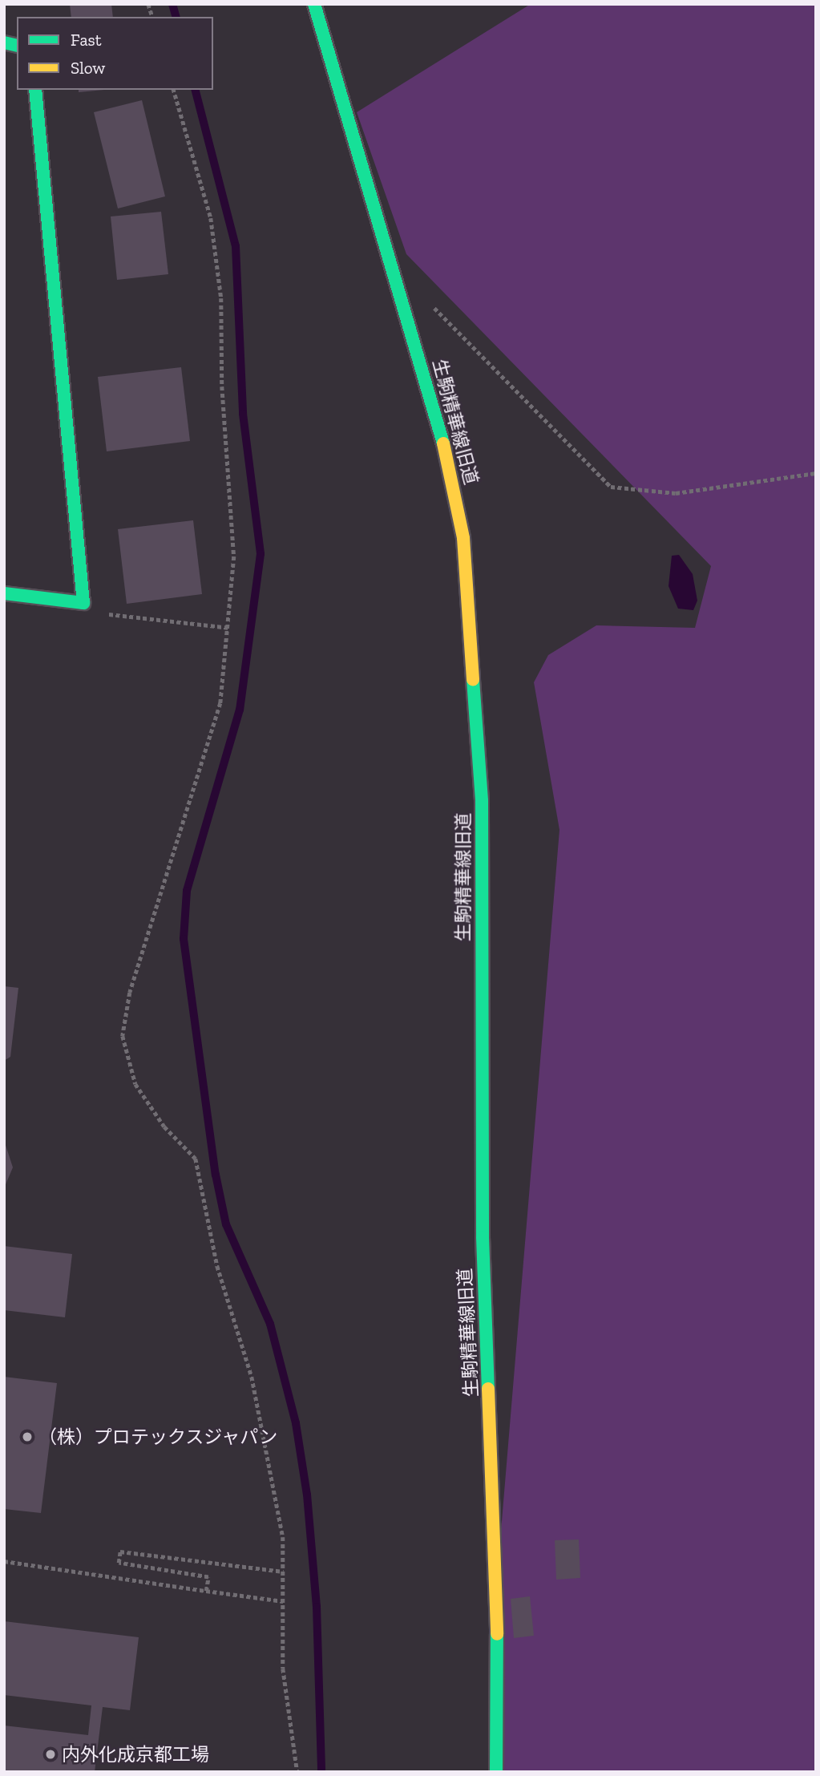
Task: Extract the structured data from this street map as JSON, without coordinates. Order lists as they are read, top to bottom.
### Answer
{
  "streets": {
    "street": ["生駒精華線旧道"]
  },
  "places": ["（株）プロテックスジャパン", "内外化成京都工場"],
  "legend": ["Fast", "Slow"]
}
